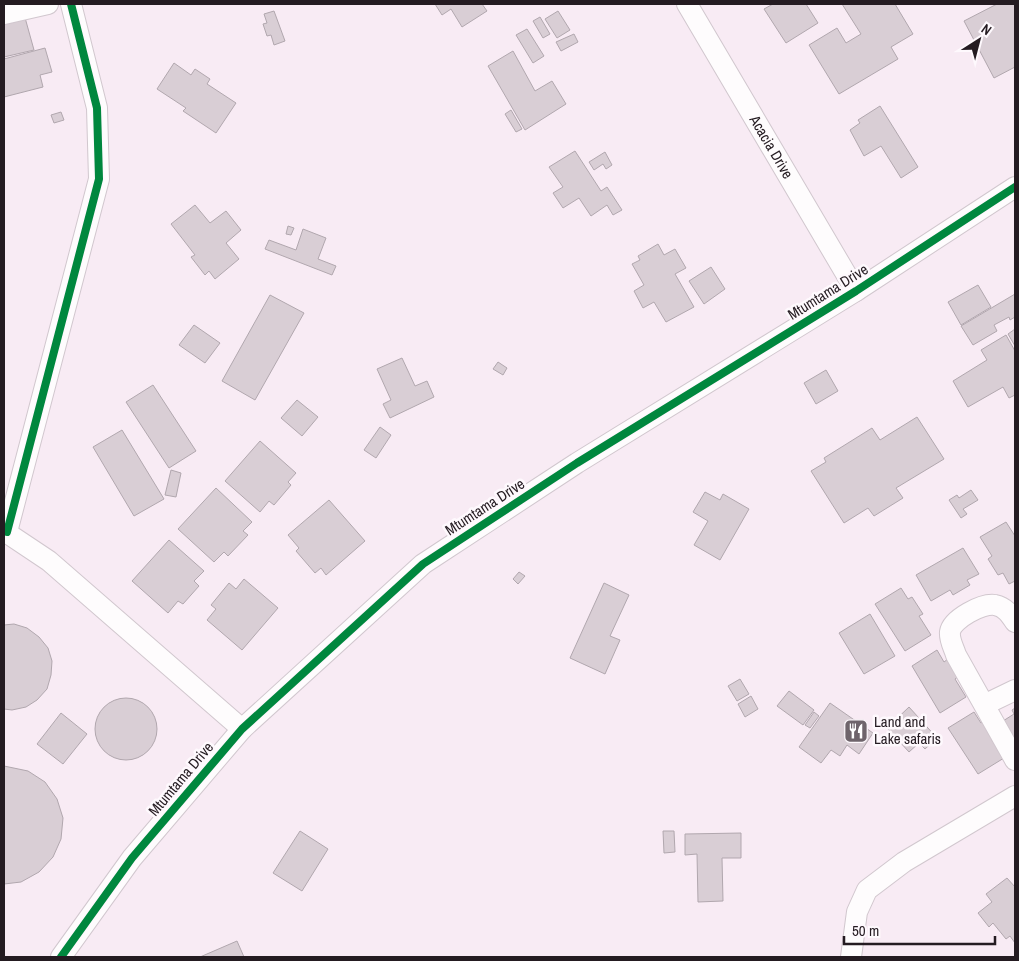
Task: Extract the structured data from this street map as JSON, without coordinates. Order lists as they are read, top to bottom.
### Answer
{
  "streets": {
    "street": ["Acacia Drive", "Mtumtama Drive"]
  },
  "crossings": [
    ["Acacia Drive", "Mtumtama Drive"]
  ],
  "places": {
    "restaurant": ["Land and Lake safaris"]
  },
  "scale_bar": "50 m",
  "north": "top right"
}
